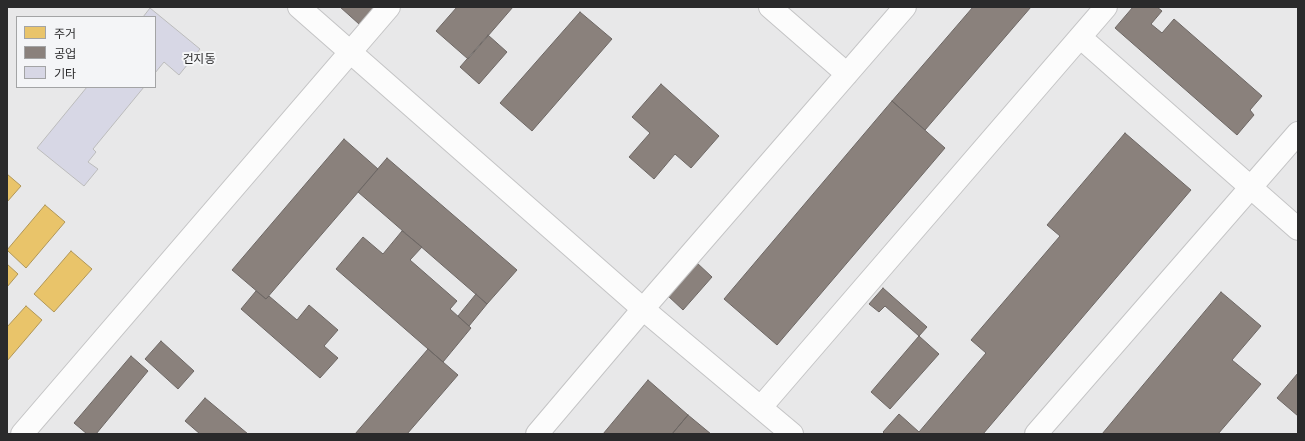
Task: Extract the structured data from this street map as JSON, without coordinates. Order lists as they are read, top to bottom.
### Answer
{
  "districts": ["건지동"],
  "legend": ["주거", "공업", "기타"]
}
